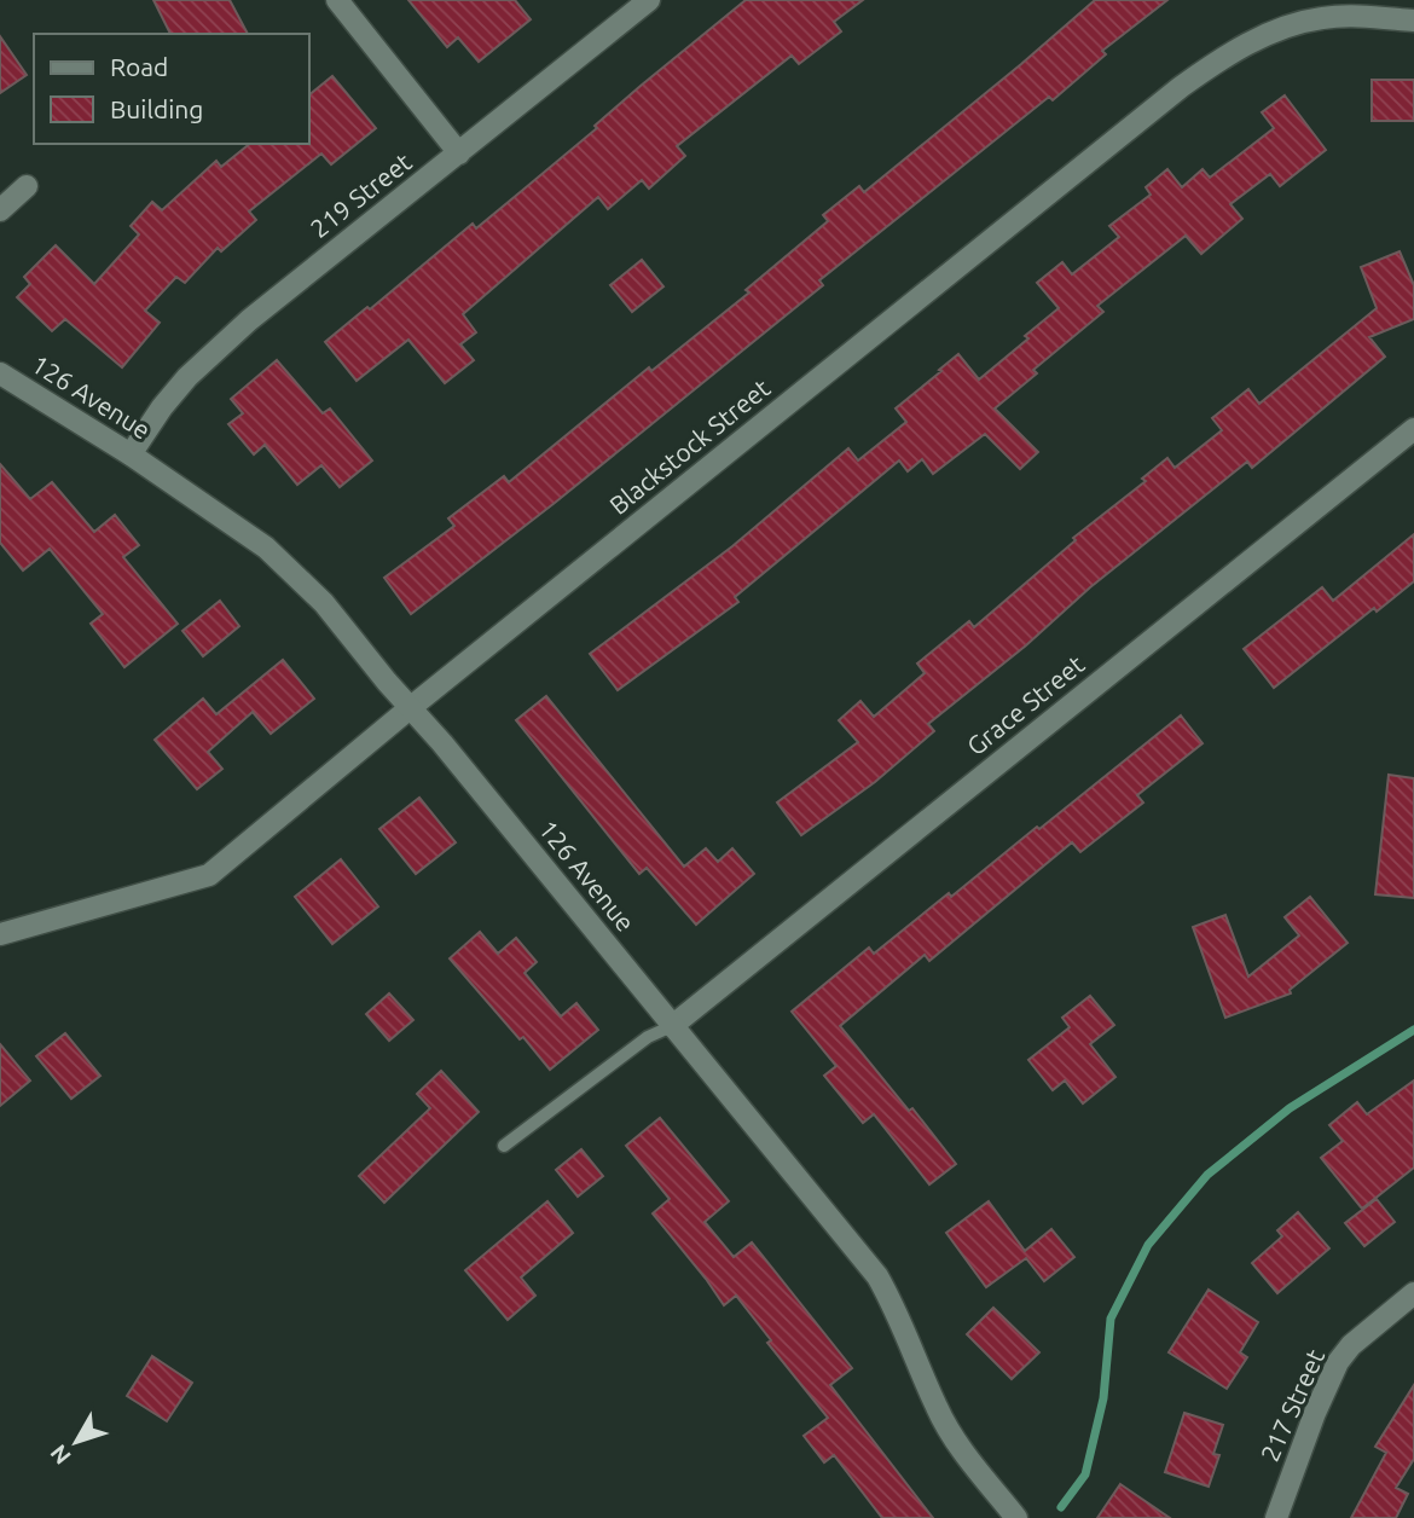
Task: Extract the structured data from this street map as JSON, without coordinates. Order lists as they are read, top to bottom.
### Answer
{
  "streets": {
    "street": [
      "219 Street",
      "126 Avenue",
      "Blackstock Street",
      "Grace Street",
      "217 Street"
    ]
  },
  "crossings": [
    ["219 Street", "126 Avenue"],
    ["126 Avenue", "Blackstock Street"],
    ["126 Avenue", "Grace Street"]
  ],
  "legend": ["Road", "Building"],
  "north": "bottom left"
}
